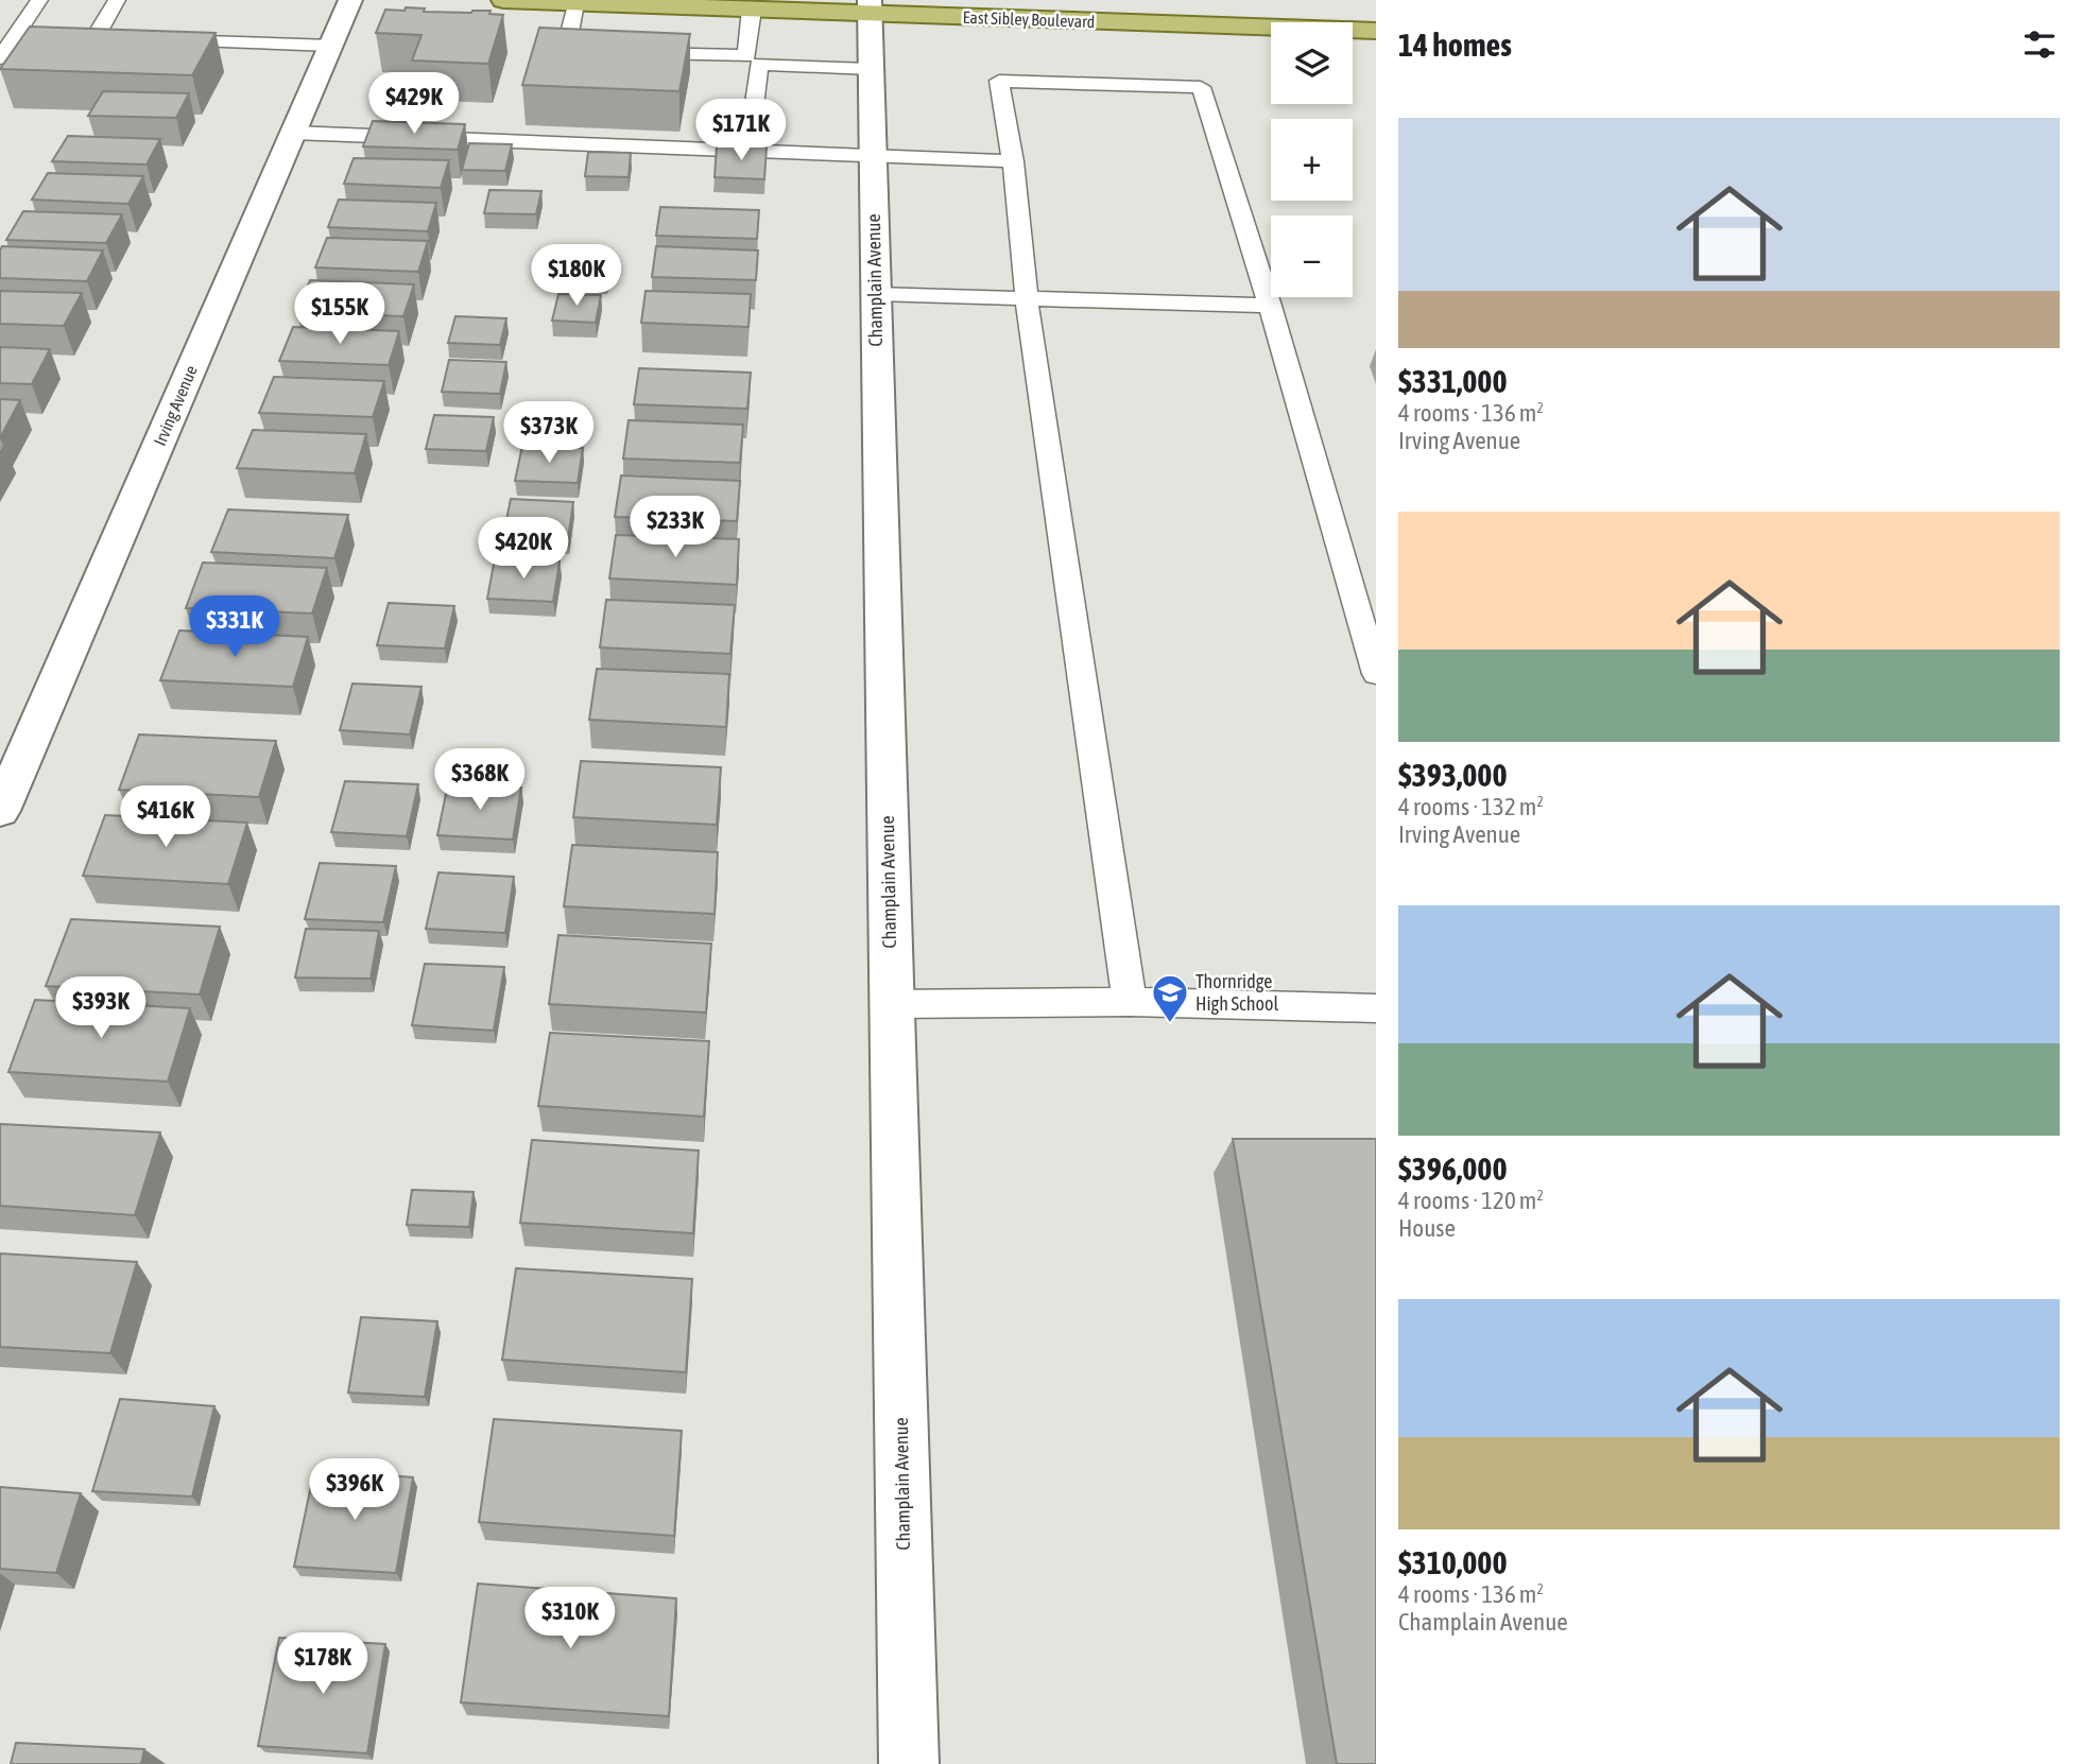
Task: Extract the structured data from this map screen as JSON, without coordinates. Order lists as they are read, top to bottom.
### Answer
{
  "streets": {
    "main road": ["East Sibley Boulevard"],
    "street": ["Champlain Avenue", "Irving Avenue"]
  },
  "crossings": [
    ["East Sibley Boulevard", "Champlain Avenue"]
  ],
  "places": {
    "school or university": ["Thornridge High School"]
  },
  "page": {
    "heading": "14 homes",
    "map_buttons": ["+", "−"],
    "price": [
      "$429K",
      "$171K",
      "$180K",
      "$155K",
      "$373K",
      "$233K",
      "$420K",
      "$331K",
      "$368K",
      "$416K",
      "$393K",
      "$396K",
      "$310K",
      "$178K"
    ],
    "list": [
      {
        "name": "$331,000",
        "note": "4 rooms · 136 m² · Irving Avenue"
      },
      {
        "name": "$393,000",
        "note": "4 rooms · 132 m² · Irving Avenue"
      },
      {
        "name": "$396,000",
        "note": "4 rooms · 120 m² · House"
      },
      {
        "name": "$310,000",
        "note": "4 rooms · 136 m² · Champlain Avenue"
      }
    ]
  }
}
